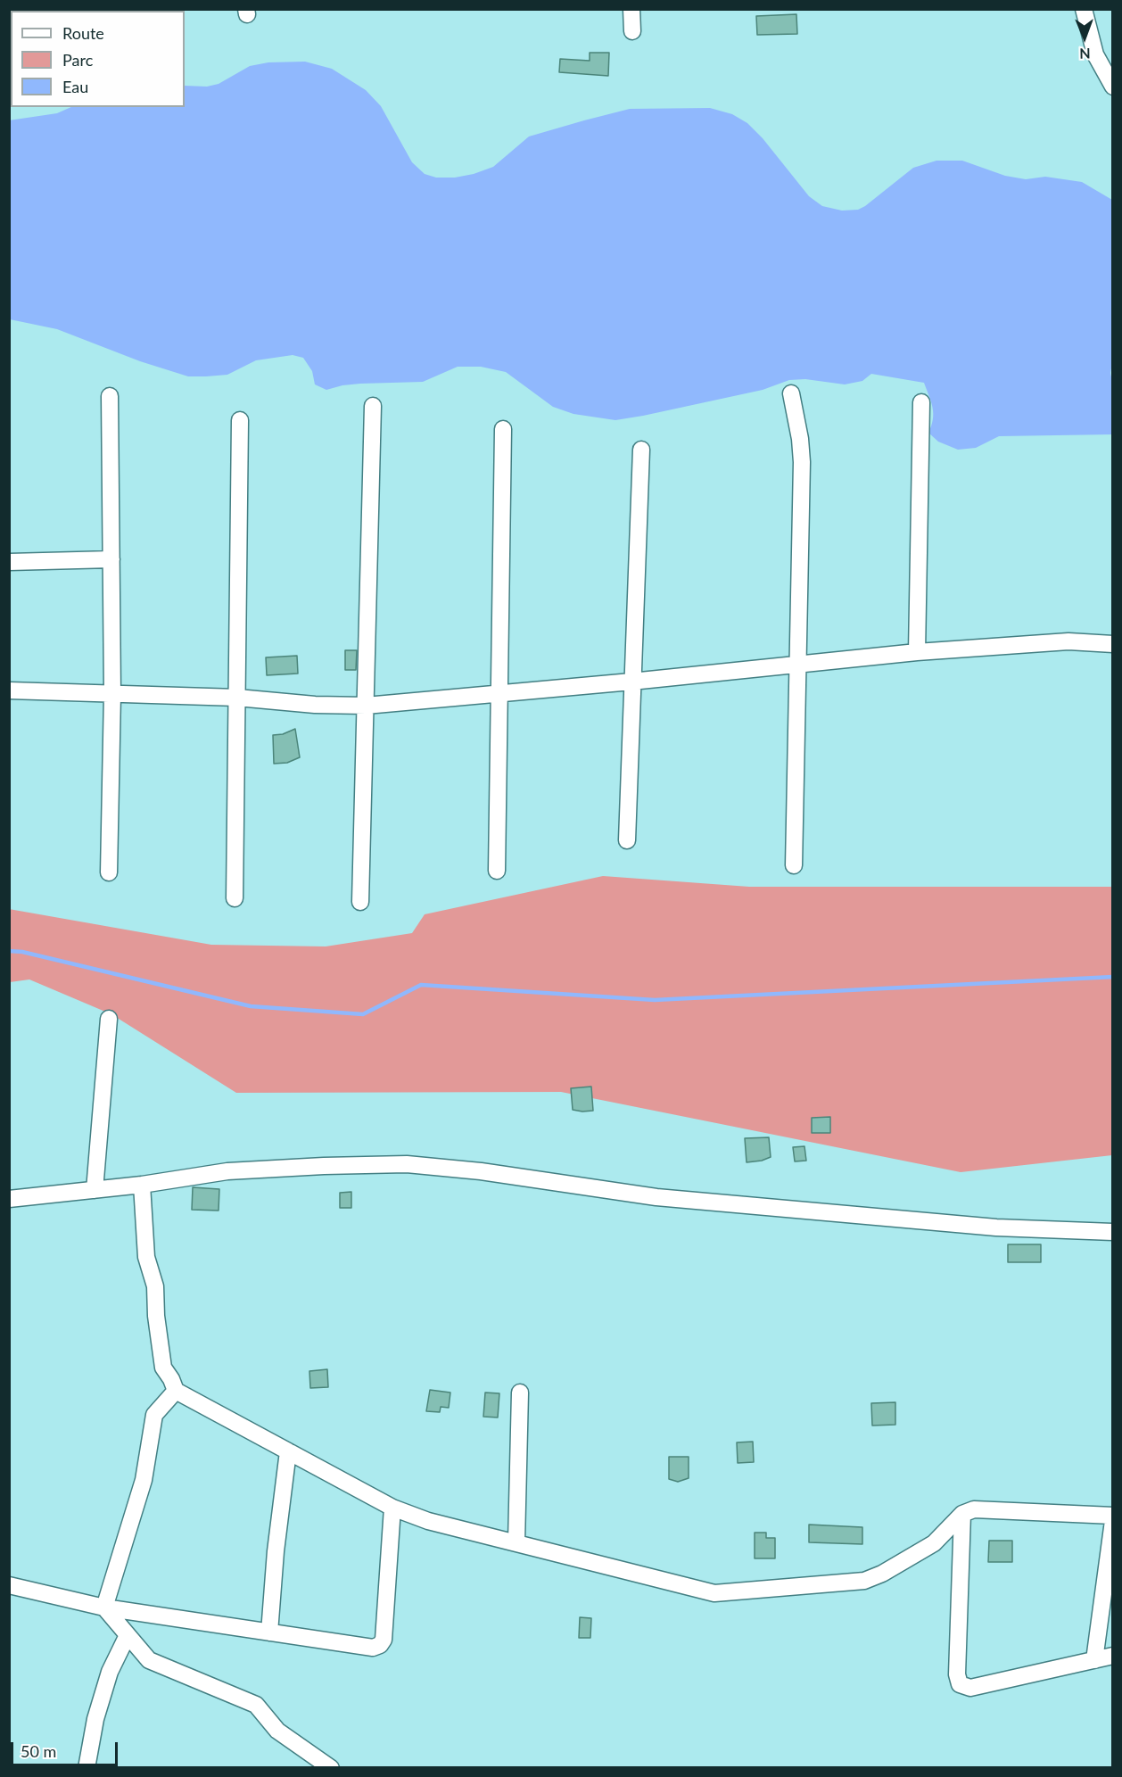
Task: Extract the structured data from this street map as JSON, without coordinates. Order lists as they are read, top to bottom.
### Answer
{
  "legend": ["Route", "Parc", "Eau"],
  "scale_bar": "50 m",
  "north": "bottom"
}
